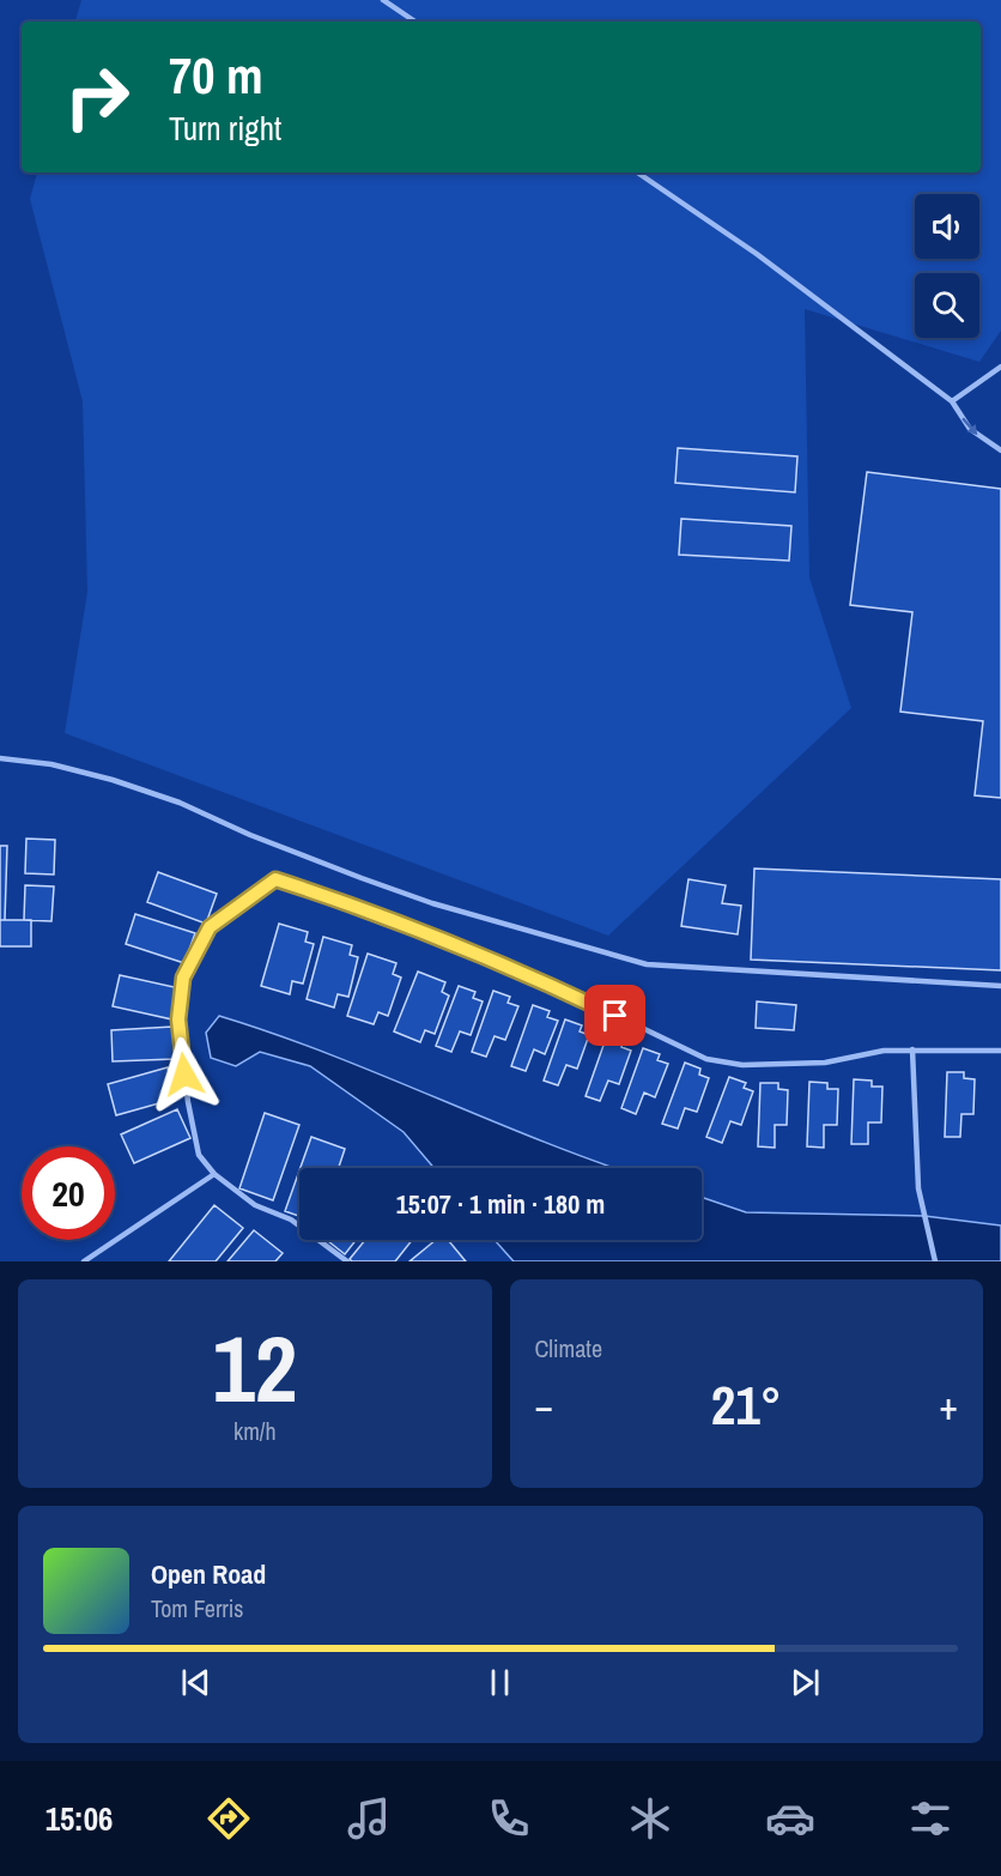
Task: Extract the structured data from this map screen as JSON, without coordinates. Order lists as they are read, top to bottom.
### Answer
{
  "page": {
    "turn": ["70 m", "Turn right"],
    "limit": "20",
    "trip": "15:07 · 1 min · 180 m",
    "tile": [
      ["12", "km/h"],
      "Climate"
    ],
    "heat": ["−", "21°", "+"],
    "song": ["Open Road", "Tom Ferris"],
    "tabs": "15:06"
  }
}
